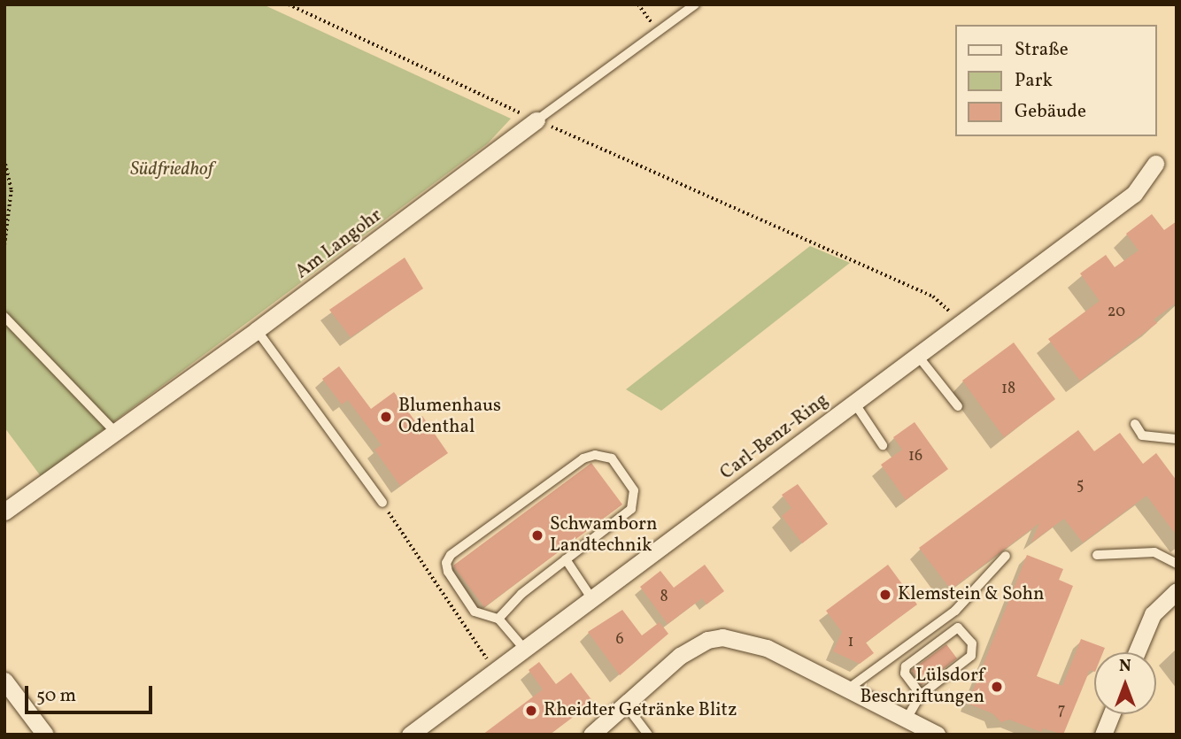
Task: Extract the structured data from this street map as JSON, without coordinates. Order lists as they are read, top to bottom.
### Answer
{
  "streets": {
    "street": ["Am Langohr", "Carl-Benz-Ring"]
  },
  "parks": ["Südfriedhof"],
  "places": [
    "Blumenhaus Odenthal",
    "Schwamborn Landtechnik",
    "Klemstein & Sohn",
    "Lülsdorf Beschriftungen",
    "Rheidter Getränke Blitz"
  ],
  "house_numbers": [
    "20",
    "18",
    "16",
    "5",
    "8",
    "6",
    "1",
    "7"
  ],
  "legend": ["Straße", "Park", "Gebäude"],
  "scale_bar": "50 m",
  "north": "top"
}
